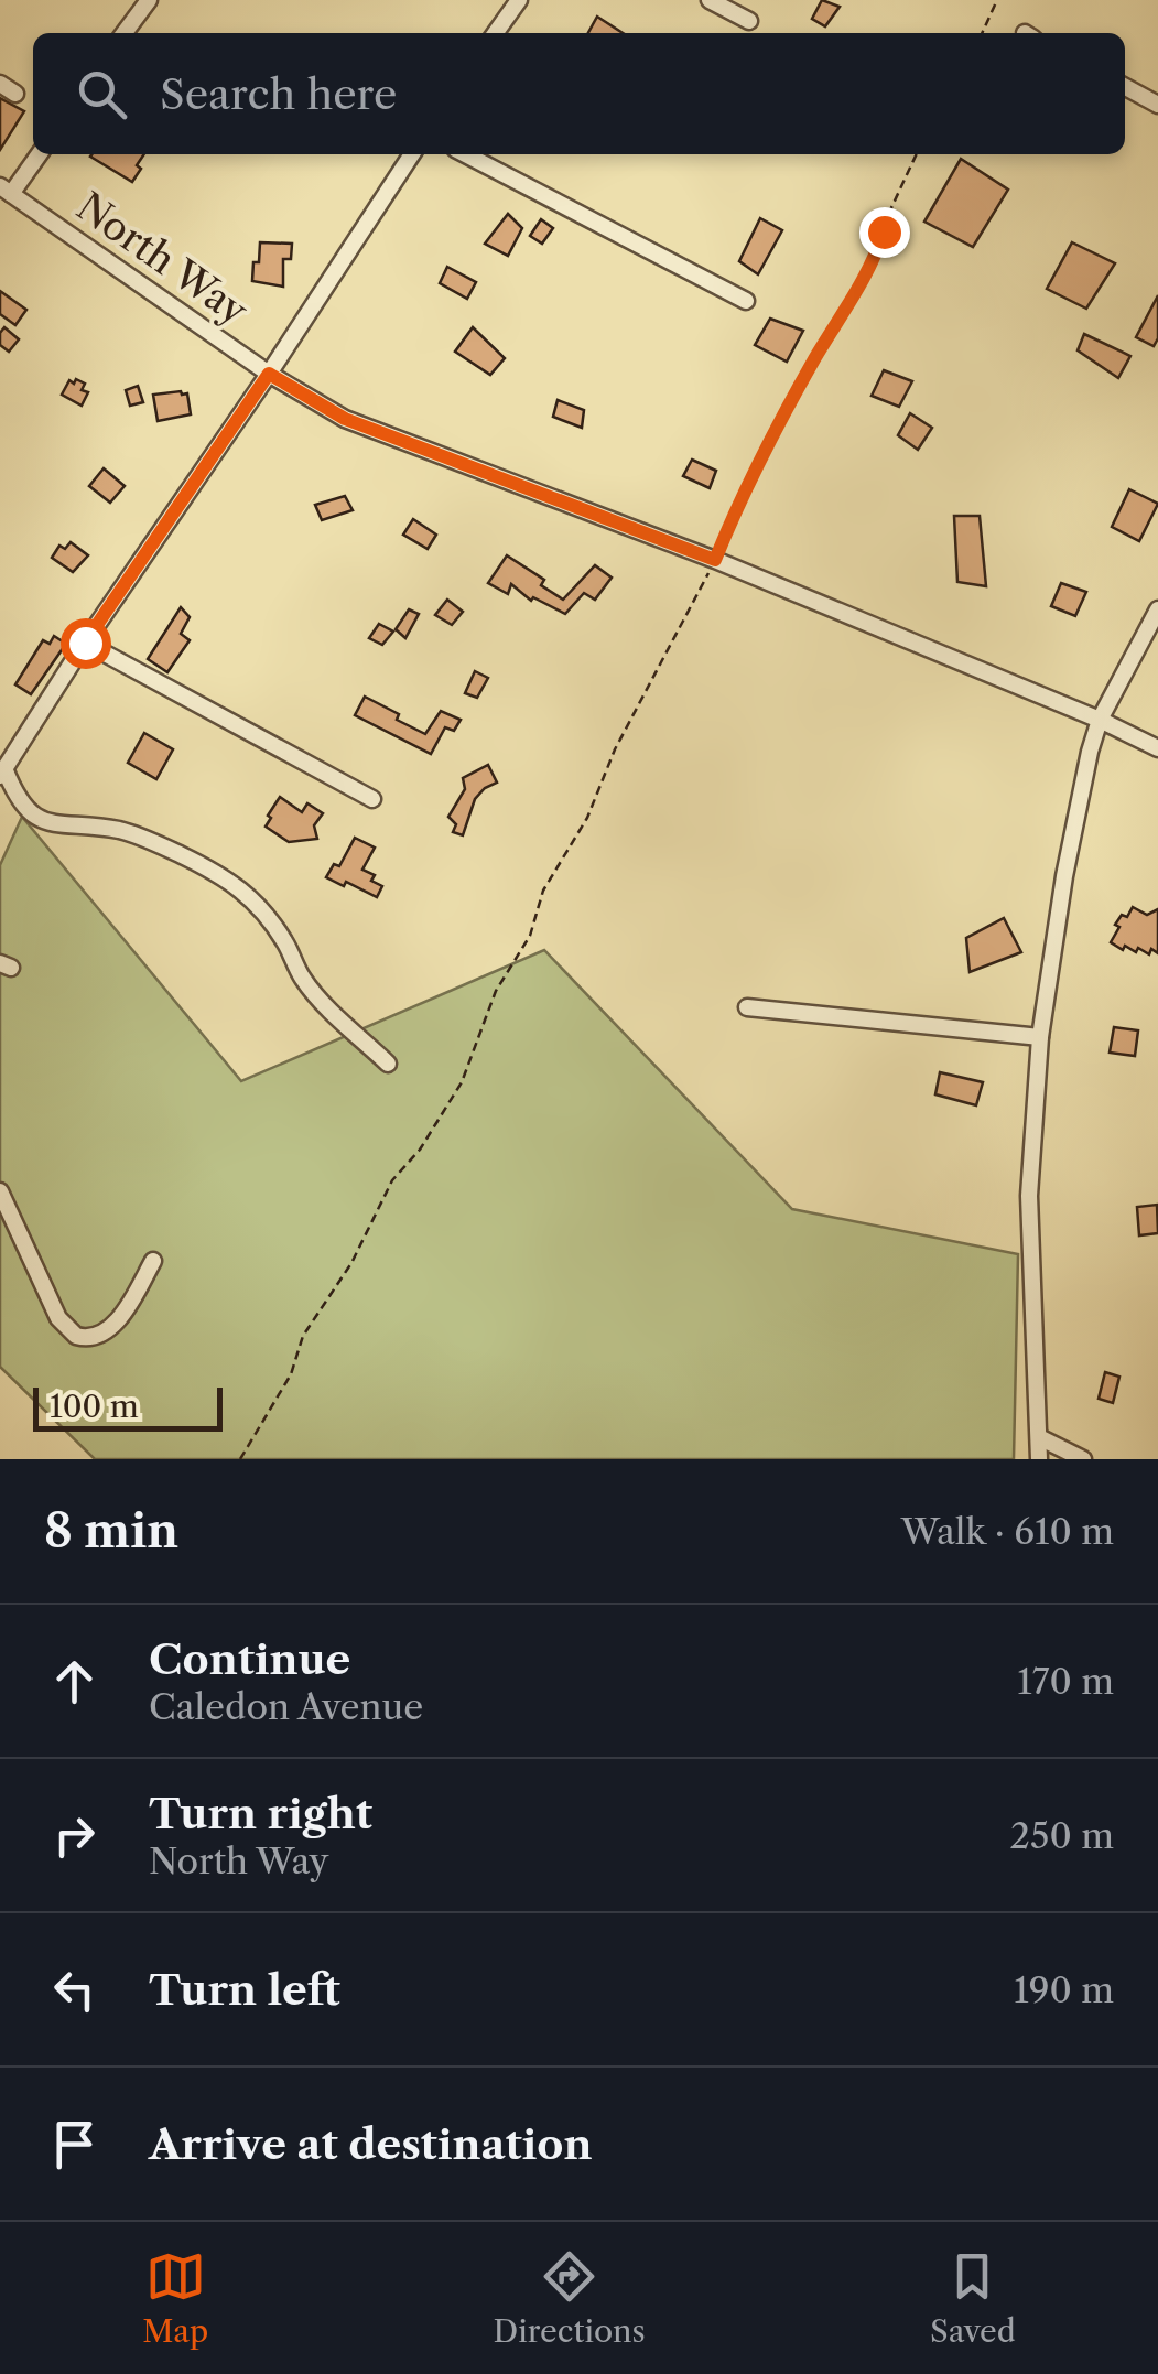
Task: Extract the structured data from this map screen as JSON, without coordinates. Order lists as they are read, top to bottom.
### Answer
{
  "streets": {
    "street": ["North Way"]
  },
  "scale_bar": "100 m",
  "page": {
    "search": "Search here",
    "scale": "100 m",
    "heading": ["8 min", "Walk · 610 m"],
    "list": [
      ["Continue", "Caledon Avenue", "170 m"],
      ["Turn right", "North Way", "250 m"],
      ["Turn left", "190 m"],
      "Arrive at destination"
    ],
    "nav": ["Map", "Directions", "Saved"]
  }
}
